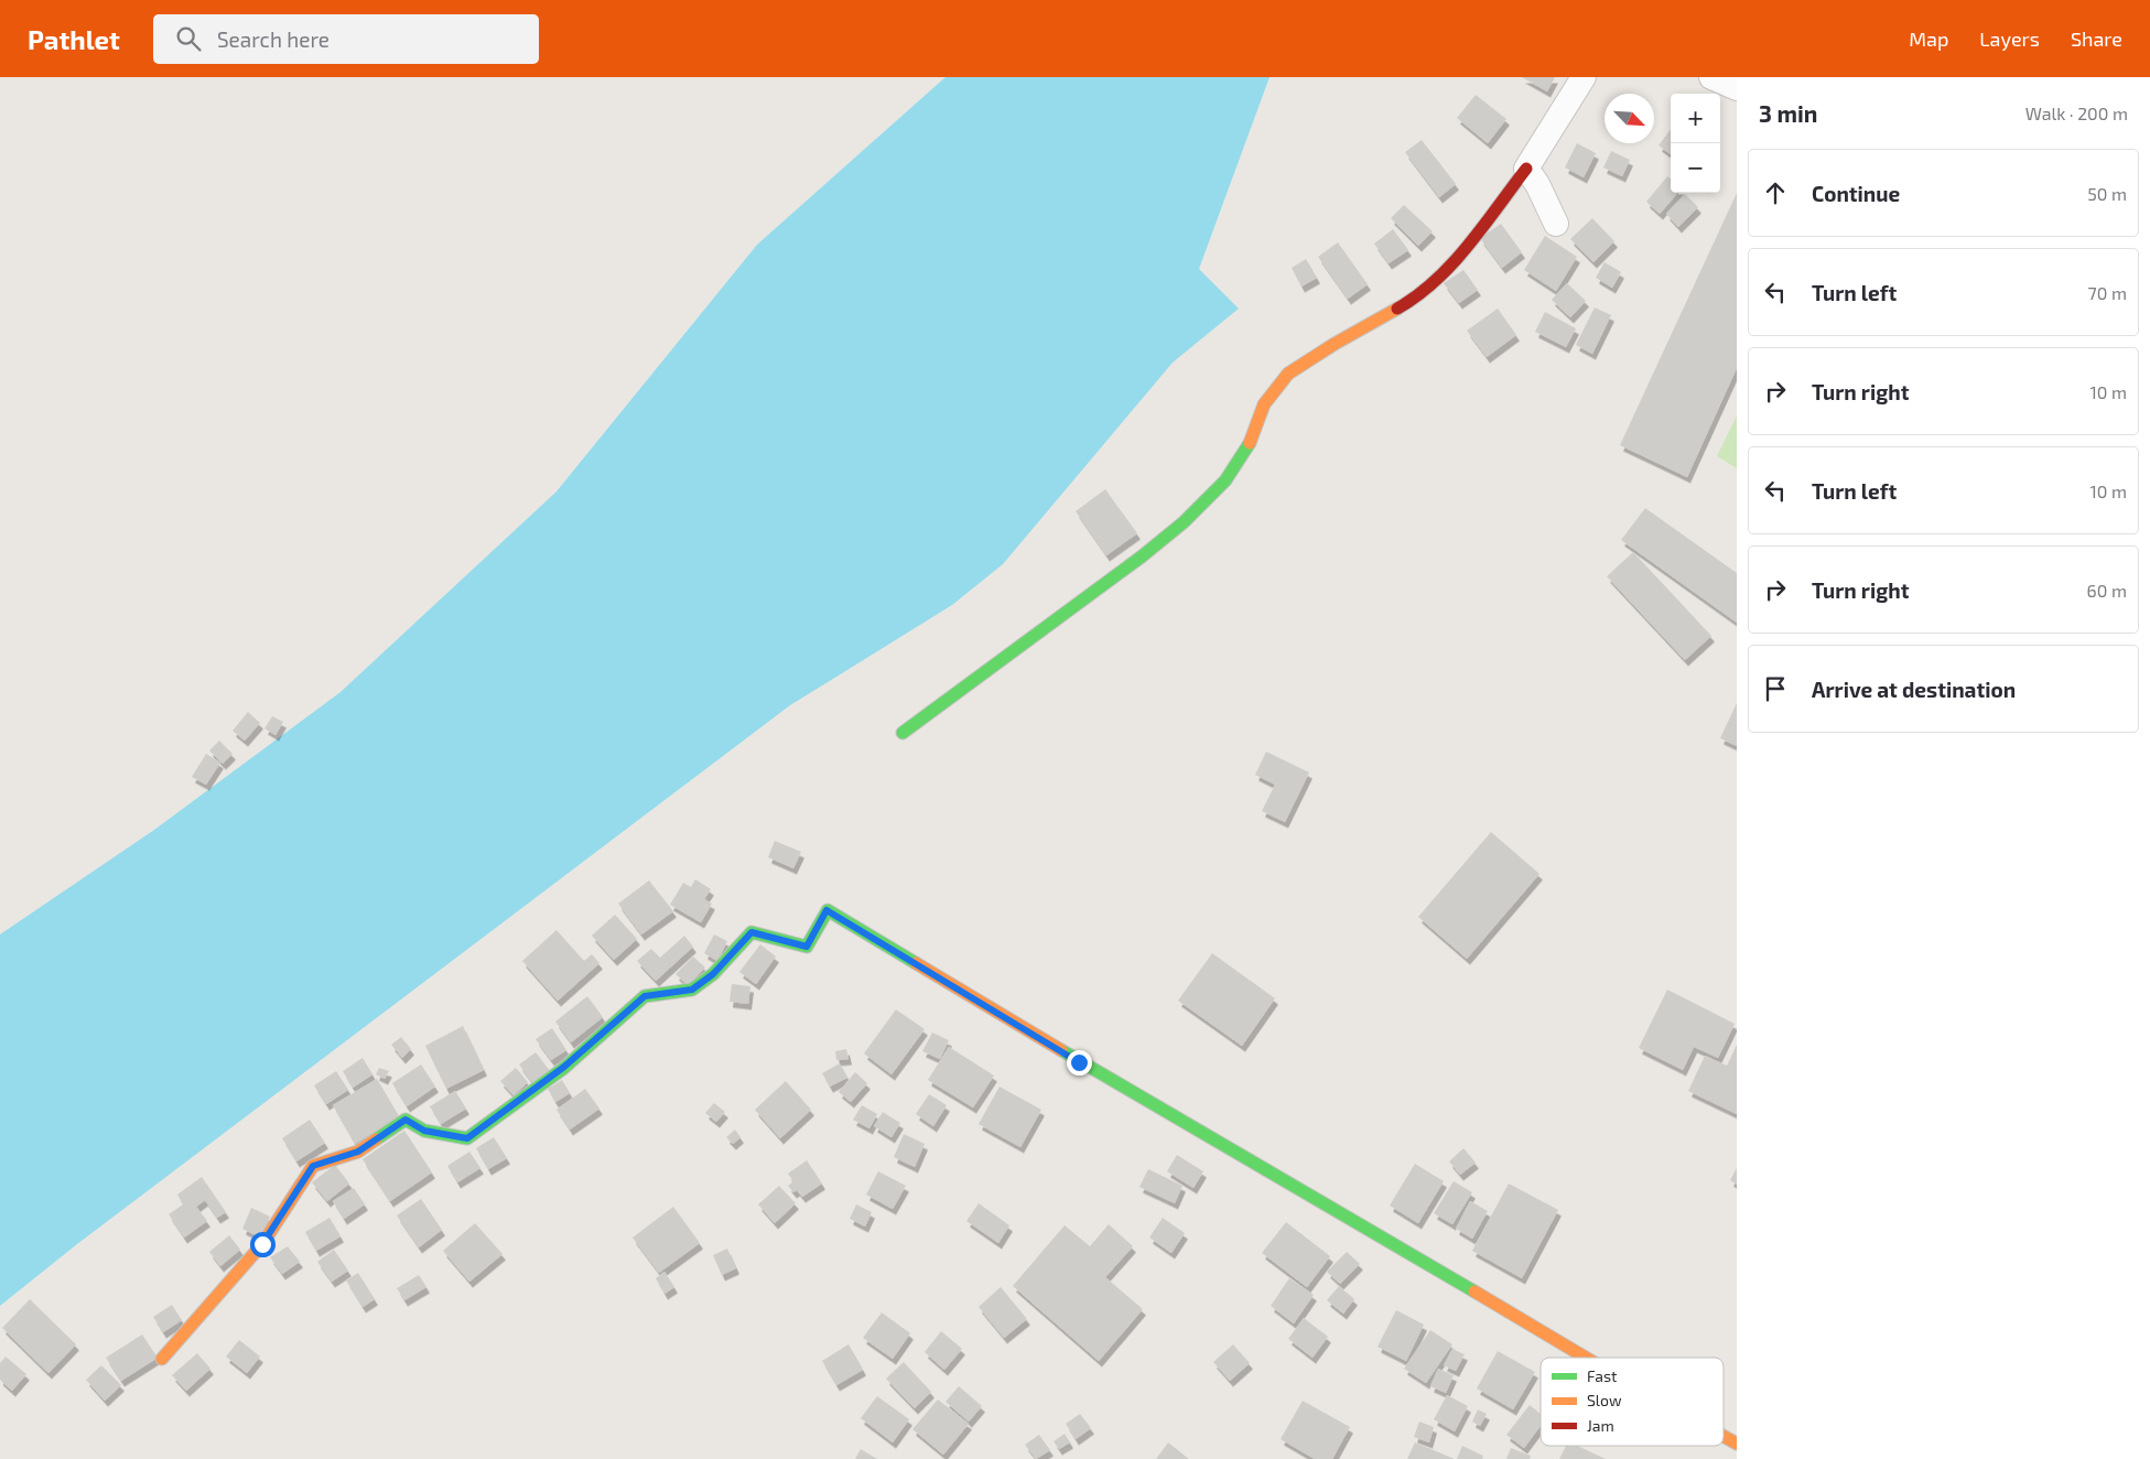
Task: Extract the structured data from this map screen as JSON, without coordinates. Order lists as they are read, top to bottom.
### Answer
{
  "legend": ["Fast", "Slow", "Jam"],
  "north": "bottom right",
  "page": {
    "header": "Pathlet",
    "search": "Search here",
    "nav": ["Map", "Layers", "Share"],
    "heading": ["3 min", "Walk · 200 m"],
    "map_buttons": ["+", "−"],
    "list": [
      ["Continue", "50 m"],
      ["Turn left", "70 m"],
      ["Turn right", "10 m"],
      ["Turn left", "10 m"],
      ["Turn right", "60 m"],
      "Arrive at destination"
    ]
  }
}
